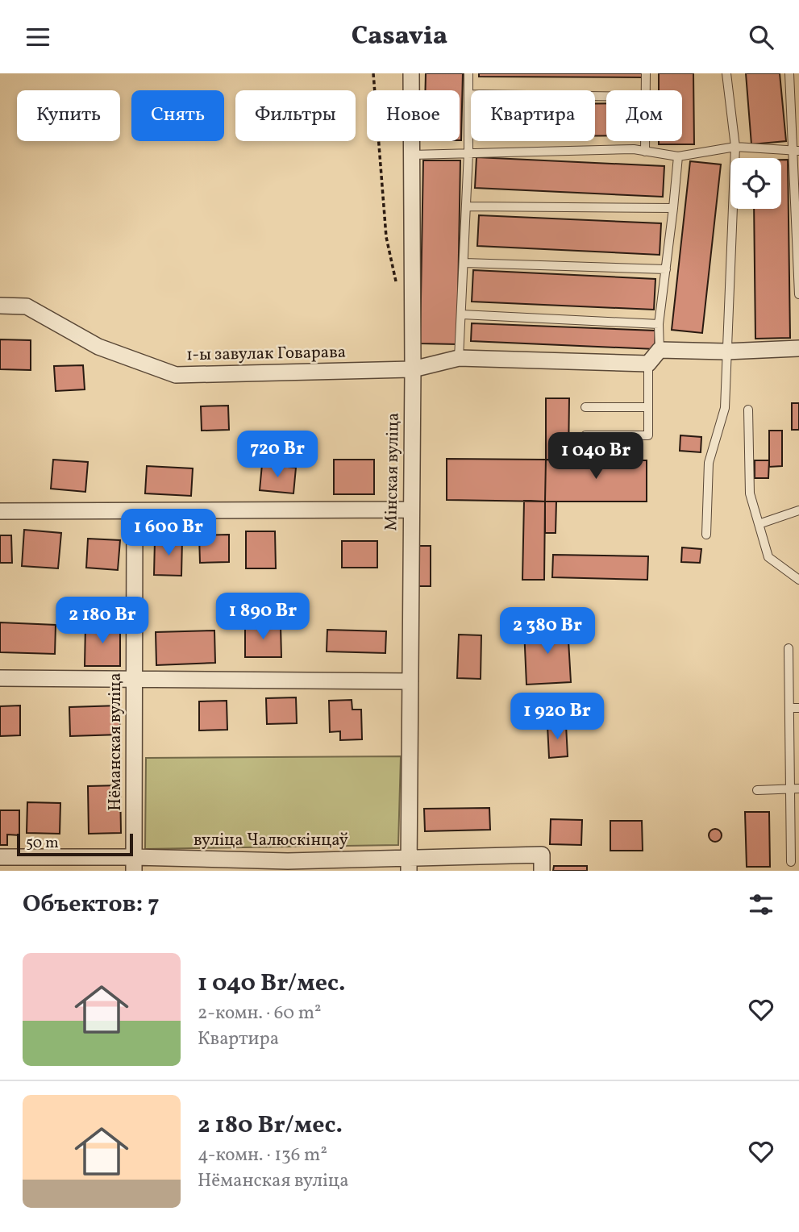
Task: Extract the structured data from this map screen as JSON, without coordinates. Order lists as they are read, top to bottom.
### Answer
{
  "streets": {
    "street": [
      "1-ы завулак Говарава",
      "Мінская вуліца",
      "Нёманская вуліца",
      "вуліца Чалюскінцаў"
    ]
  },
  "crossings": [
    ["1-ы завулак Говарава", "Мінская вуліца"],
    ["Мінская вуліца", "вуліца Чалюскінцаў"],
    ["Нёманская вуліца", "вуліца Чалюскінцаў"]
  ],
  "scale_bar": "50 m",
  "page": {
    "header": "Casavia",
    "chip": [
      "Купить",
      "Снять",
      "Фильтры",
      "Новое",
      "Квартира",
      "Дом"
    ],
    "price": [
      "720 Br",
      "1 040 Br",
      "1 600 Br",
      "1 890 Br",
      "2 180 Br",
      "2 380 Br",
      "1 920 Br"
    ],
    "scale": "50 m",
    "heading": "Объектов: 7",
    "list": [
      {
        "name": "1 040 Br/мес.",
        "note": "2-комн. · 60 m² · Квартира"
      },
      {
        "name": "2 180 Br/мес.",
        "note": "4-комн. · 136 m² · Нёманская вуліца"
      }
    ]
  }
}
